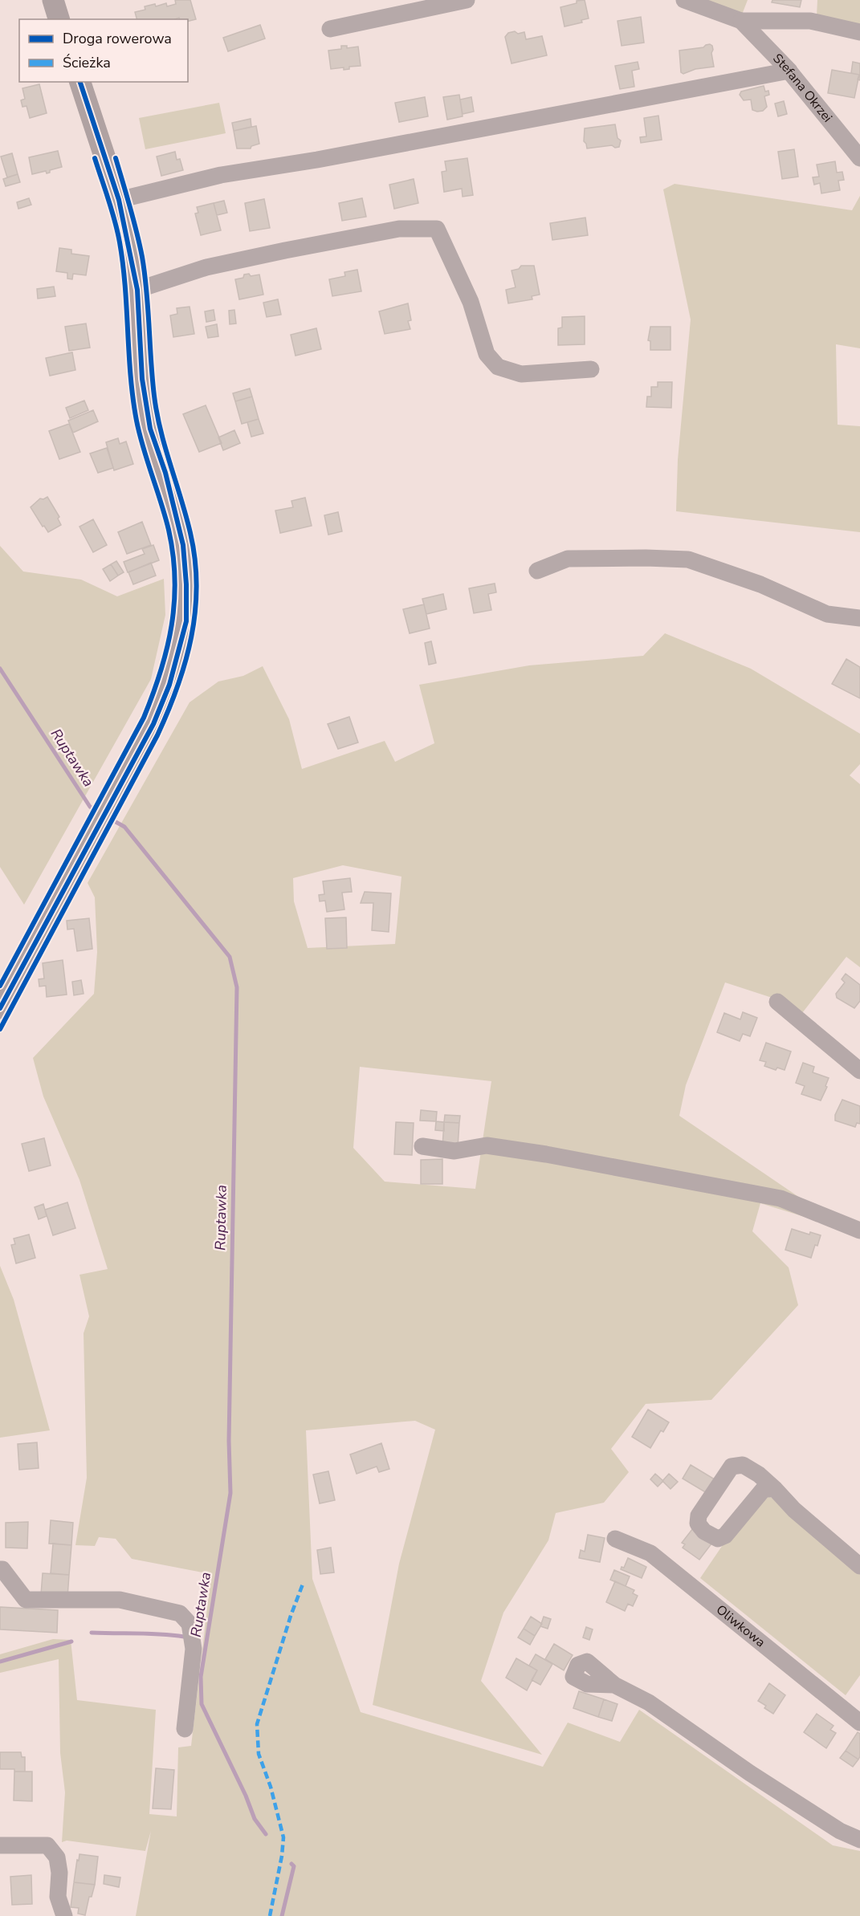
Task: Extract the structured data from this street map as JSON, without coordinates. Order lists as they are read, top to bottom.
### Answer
{
  "streets": {
    "street": ["Stefana Okrzei", "Oliwkowa"]
  },
  "water": ["Ruptawka"],
  "legend": ["Droga rowerowa", "Ścieżka"]
}
